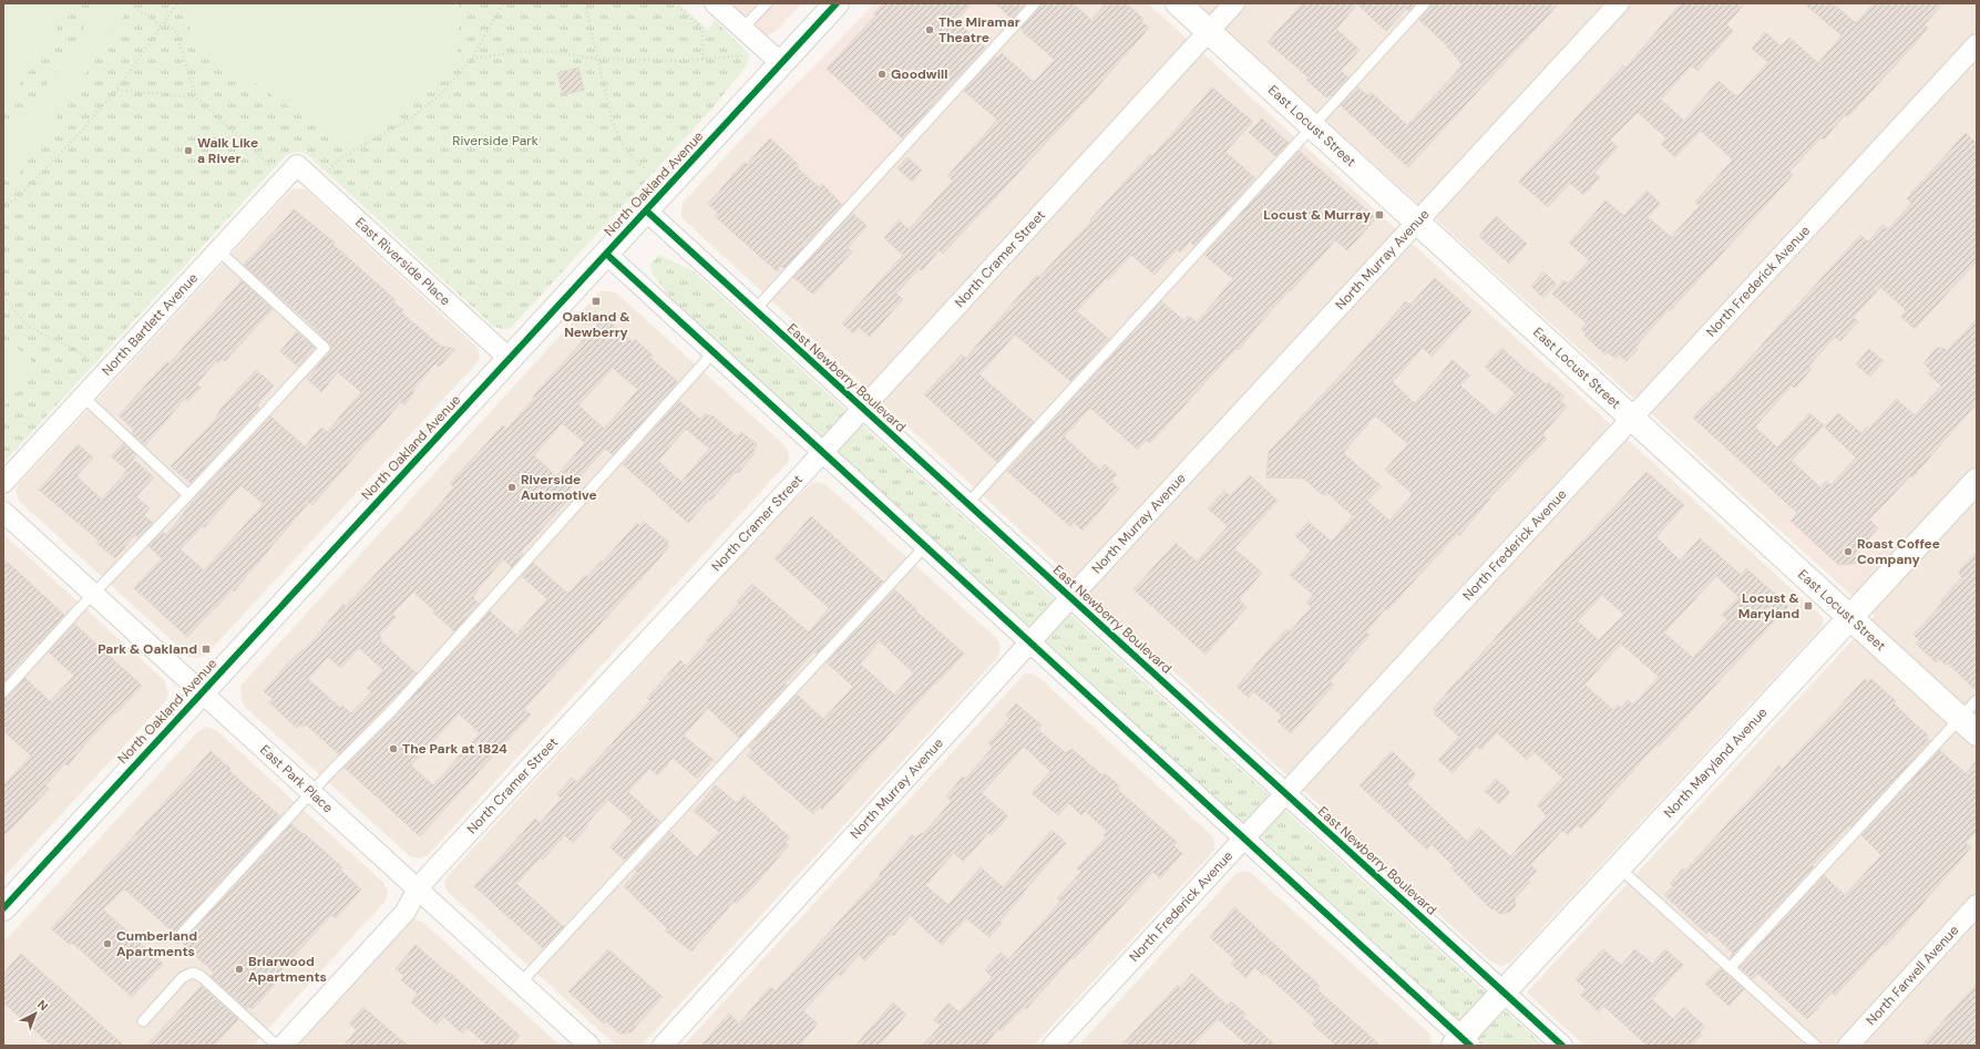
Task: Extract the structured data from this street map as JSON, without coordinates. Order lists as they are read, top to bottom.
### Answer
{
  "streets": {
    "main road": ["East Locust Street", "North Oakland Avenue", "North Maryland Avenue"],
    "street": [
      "North Cramer Street",
      "North Murray Avenue",
      "East Riverside Place",
      "North Frederick Avenue",
      "North Bartlett Avenue",
      "East Newberry Boulevard",
      "East Park Place",
      "North Farwell Avenue"
    ]
  },
  "crossings": [
    ["East Locust Street", "North Cramer Street"],
    ["East Locust Street", "North Murray Avenue"],
    ["East Locust Street", "North Frederick Avenue"],
    ["East Locust Street", "North Maryland Avenue"],
    ["North Oakland Avenue", "East Riverside Place"],
    ["North Oakland Avenue", "East Newberry Boulevard"],
    ["North Oakland Avenue", "East Park Place"],
    ["North Cramer Street", "East Newberry Boulevard"],
    ["North Cramer Street", "East Park Place"],
    ["North Murray Avenue", "East Newberry Boulevard"],
    ["East Riverside Place", "North Bartlett Avenue"],
    ["North Frederick Avenue", "East Newberry Boulevard"],
    ["East Newberry Boulevard", "North Maryland Avenue"]
  ],
  "parks": ["Riverside Park"],
  "places": {
    "other": [
      "The Miramar Theatre",
      "Goodwill",
      "Walk Like a River",
      "Riverside Automotive",
      "Roast Coffee Company",
      "The Park at 1824",
      "Cumberland Apartments",
      "Briarwood Apartments"
    ],
    "transit": [
      "Locust & Murray",
      "Oakland & Newberry",
      "Locust & Maryland",
      "Park & Oakland"
    ]
  },
  "north": "top right"
}
